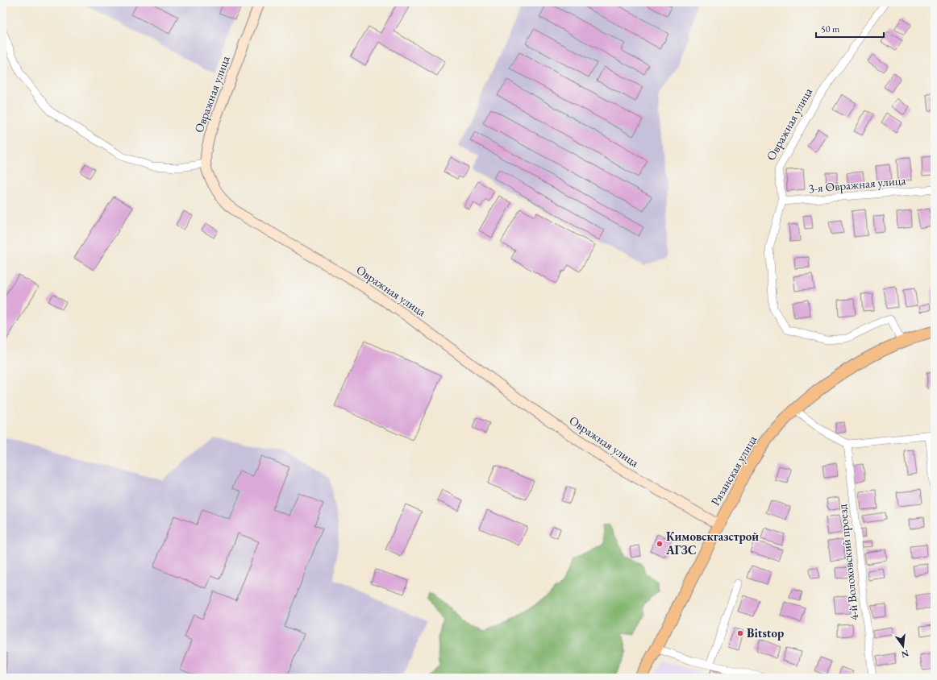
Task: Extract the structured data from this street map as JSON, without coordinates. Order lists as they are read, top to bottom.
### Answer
{
  "streets": {
    "main road": ["Рязанская улица"],
    "street": ["Овражная улица", "3-я Овражная улица", "4-й Волоховский проезд"]
  },
  "crossings": [
    ["Овражная улица", "3-я Овражная улица"],
    ["Овражная улица", "Рязанская улица"]
  ],
  "places": ["Кимовскгазстрой АГЗС", "Bitstop"],
  "scale_bar": "50 m",
  "north": "bottom"
}
